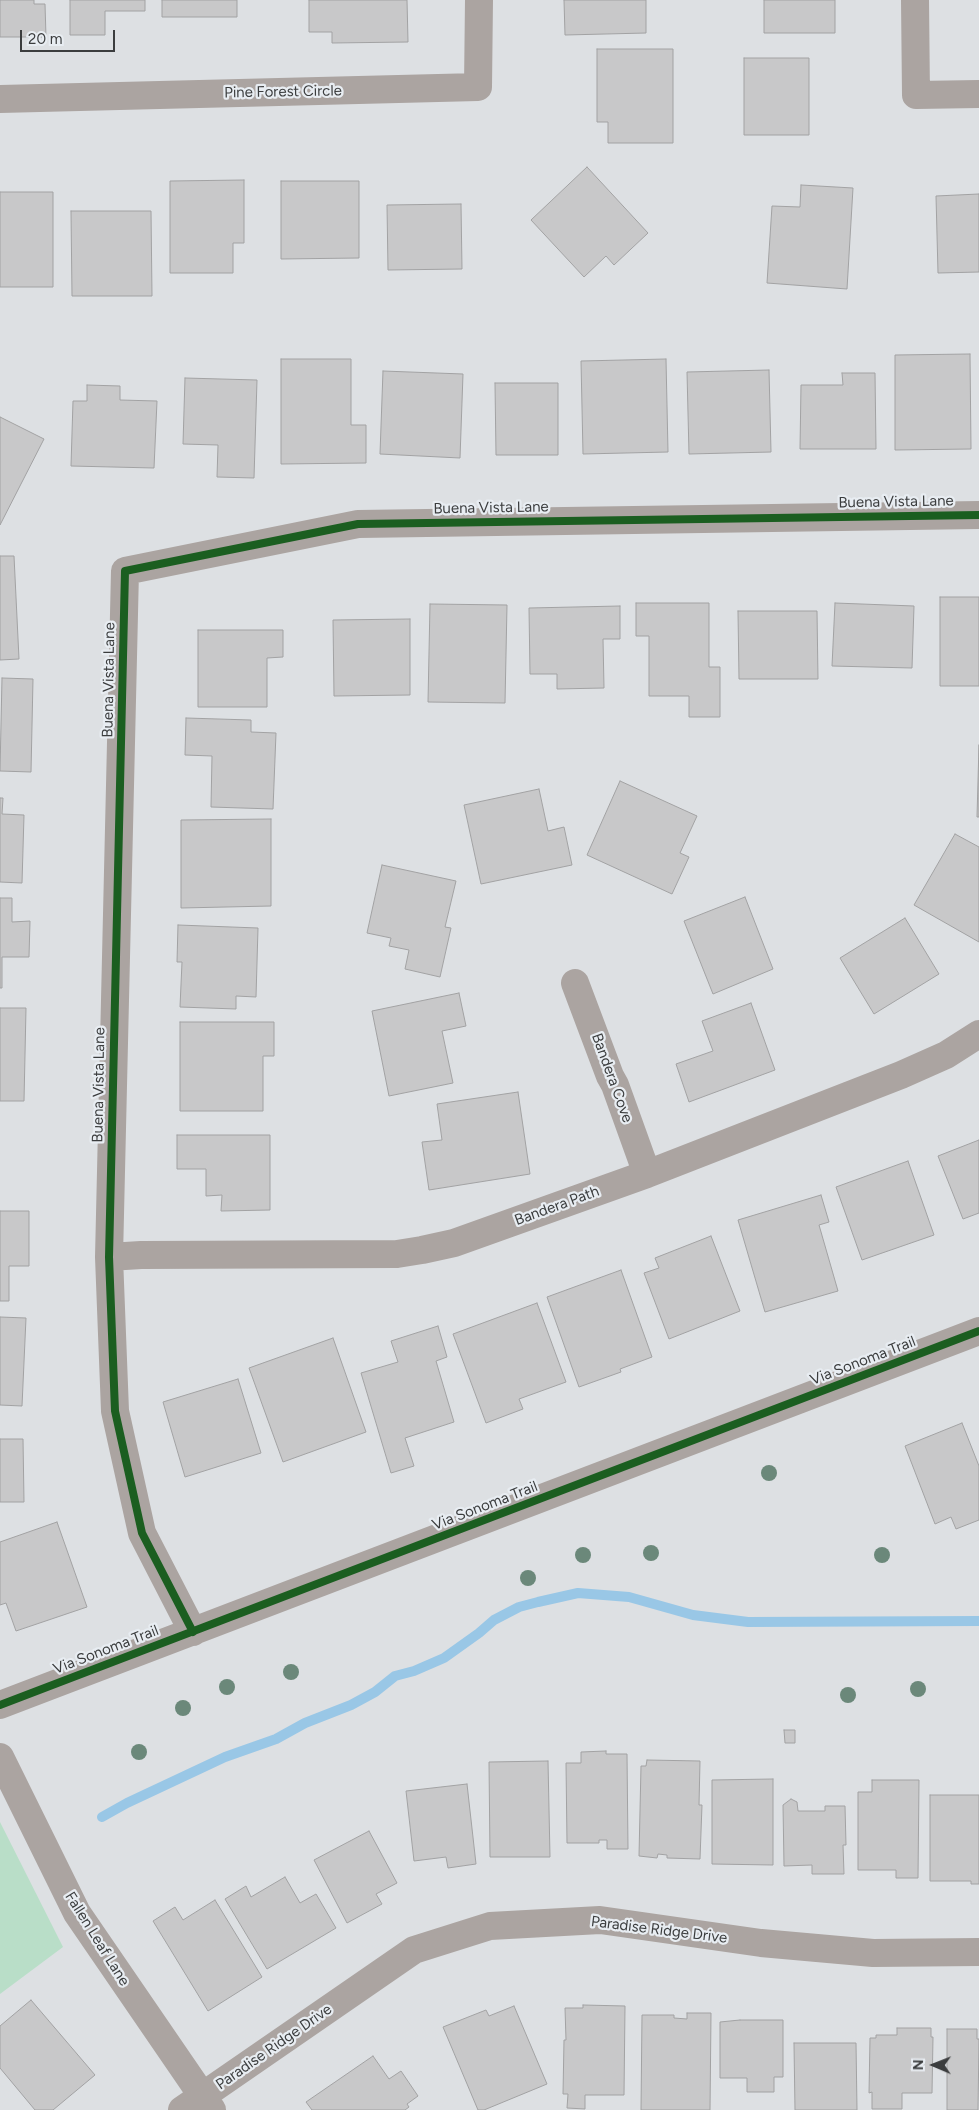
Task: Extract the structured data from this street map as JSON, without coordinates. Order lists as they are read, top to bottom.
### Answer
{
  "streets": {
    "street": [
      "Pine Forest Circle",
      "Buena Vista Lane",
      "Bandera Cove",
      "Bandera Path",
      "Via Sonoma Trail",
      "Paradise Ridge Drive",
      "Fallen Leaf Lane"
    ]
  },
  "crossings": [
    ["Buena Vista Lane", "Bandera Path"],
    ["Buena Vista Lane", "Via Sonoma Trail"],
    ["Bandera Cove", "Bandera Path"],
    ["Paradise Ridge Drive", "Fallen Leaf Lane"]
  ],
  "scale_bar": "20 m",
  "north": "left"
}
